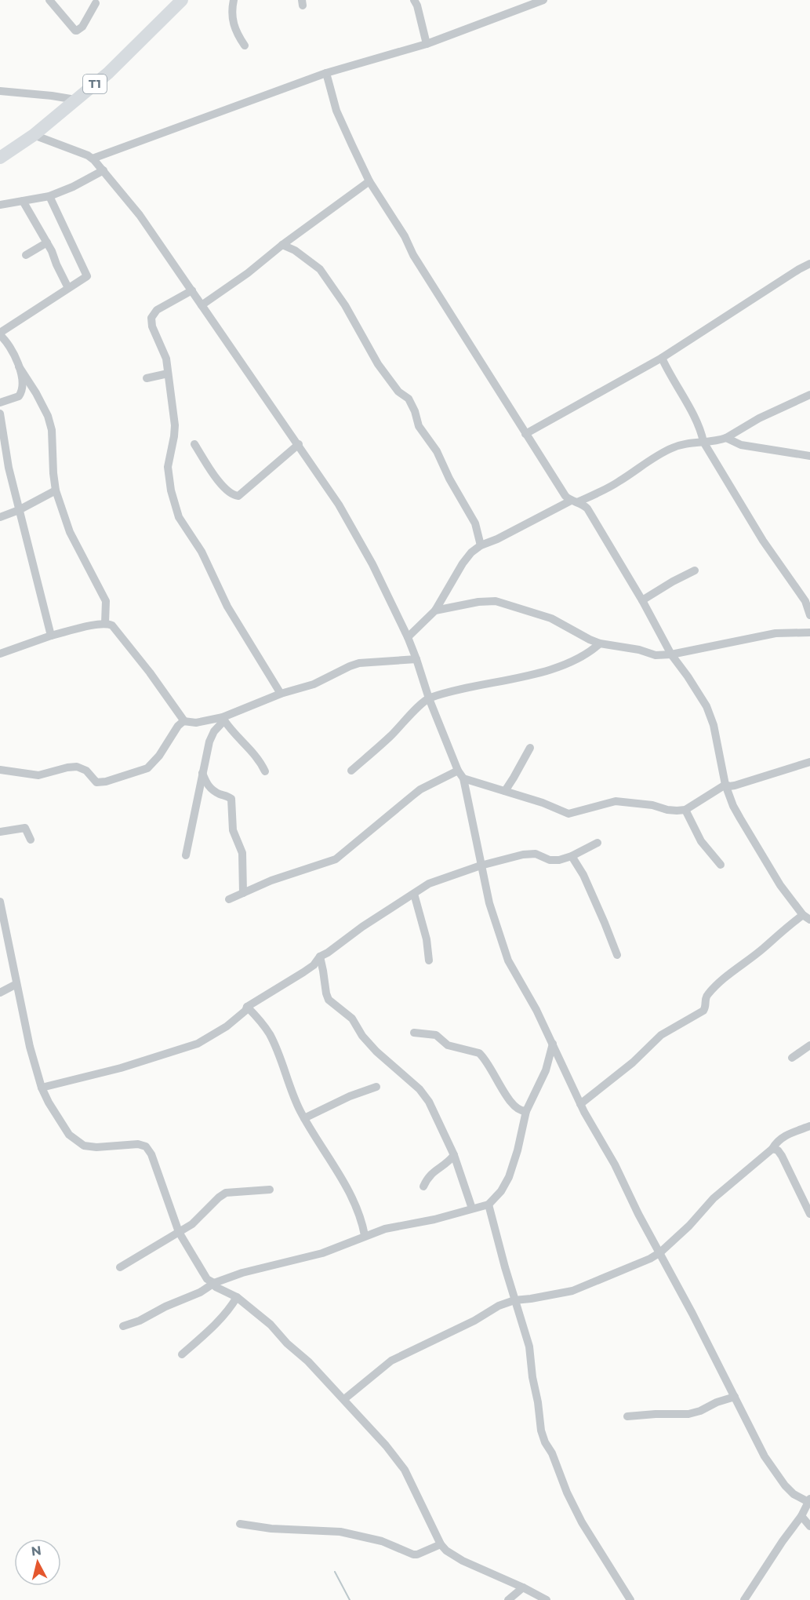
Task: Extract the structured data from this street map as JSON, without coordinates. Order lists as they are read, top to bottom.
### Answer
{
  "streets": {
    "highway": ["T1"]
  },
  "north": "top"
}
